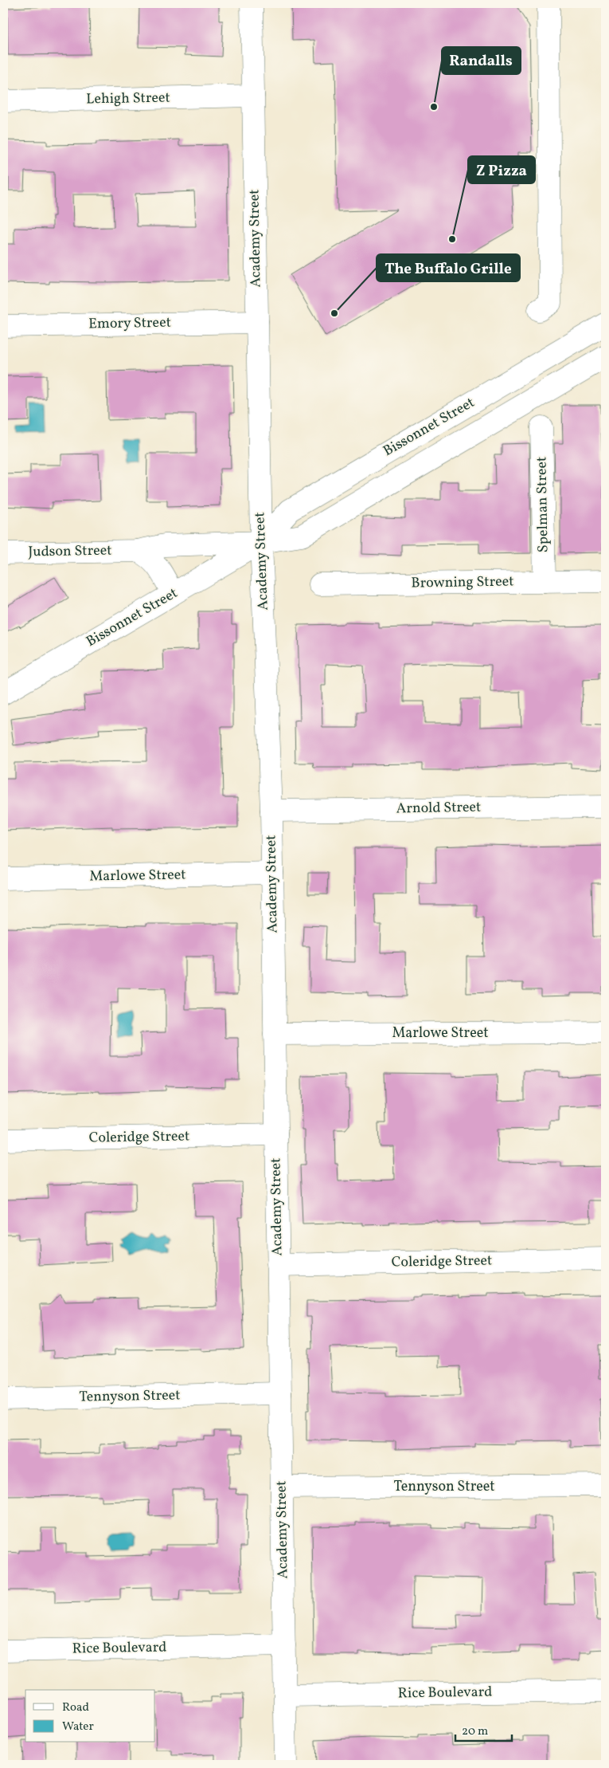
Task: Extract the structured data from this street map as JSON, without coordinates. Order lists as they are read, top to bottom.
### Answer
{
  "streets": {
    "street": [
      "Lehigh Street",
      "Academy Street",
      "Emory Street",
      "Bissonnet Street",
      "Spelman Street",
      "Judson Street",
      "Browning Street",
      "Arnold Street",
      "Marlowe Street",
      "Coleridge Street",
      "Tennyson Street",
      "Rice Boulevard"
    ]
  },
  "crossings": [
    ["Lehigh Street", "Academy Street"],
    ["Academy Street", "Emory Street"],
    ["Academy Street", "Bissonnet Street"],
    ["Academy Street", "Judson Street"],
    ["Academy Street", "Arnold Street"],
    ["Academy Street", "Marlowe Street"],
    ["Academy Street", "Coleridge Street"],
    ["Academy Street", "Tennyson Street"],
    ["Academy Street", "Rice Boulevard"],
    ["Bissonnet Street", "Judson Street"],
    ["Spelman Street", "Browning Street"]
  ],
  "places": ["Randalls", "Z Pizza", "The Buffalo Grille"],
  "legend": ["Road", "Water"],
  "scale_bar": "20 m"
}
